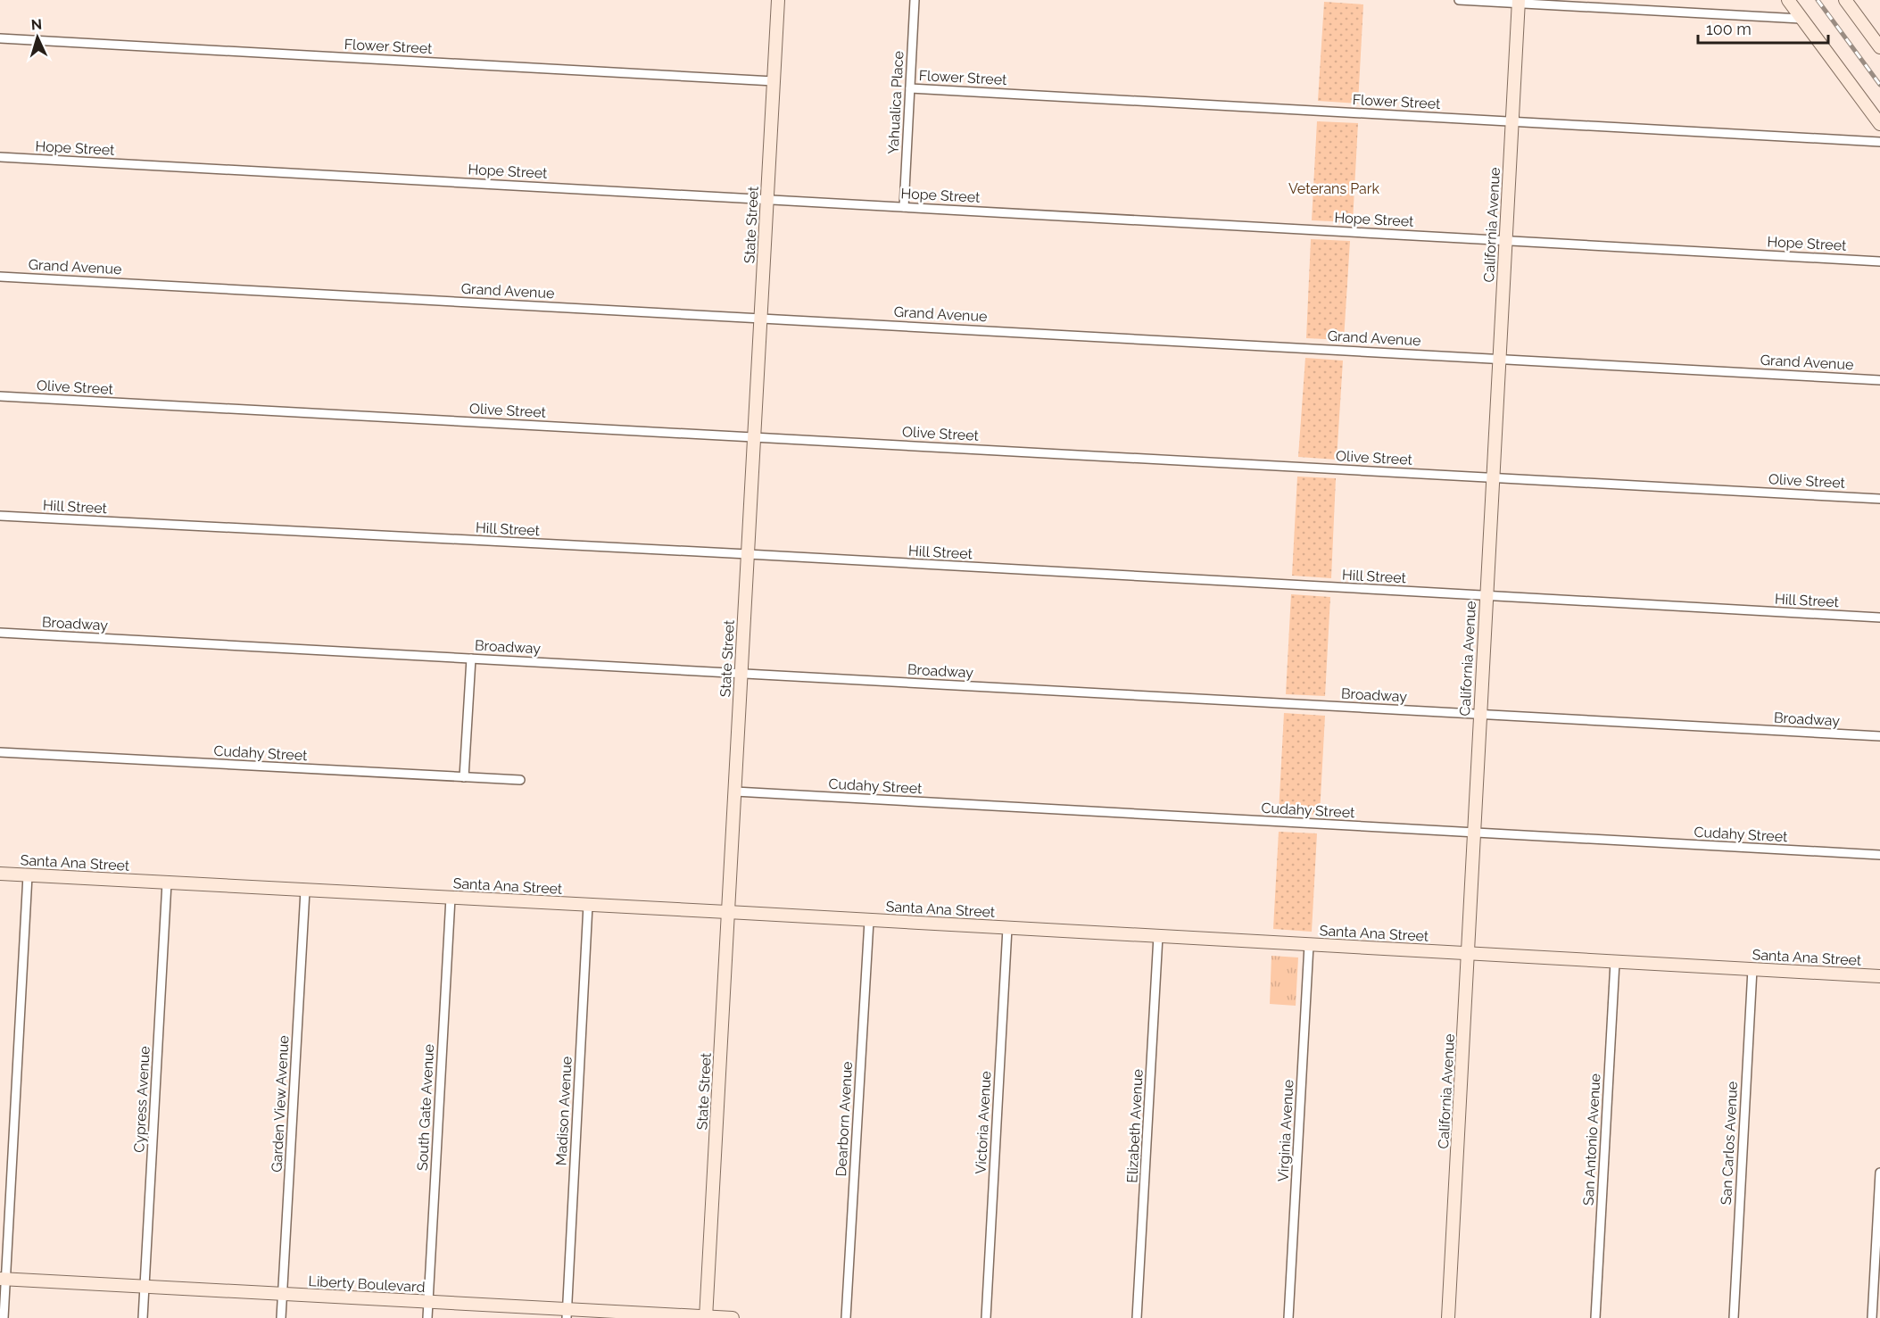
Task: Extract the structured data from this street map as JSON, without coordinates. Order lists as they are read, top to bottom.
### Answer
{
  "streets": {
    "street": [
      "Flower Street",
      "Yahualica Place",
      "Hope Street",
      "State Street",
      "California Avenue",
      "Grand Avenue",
      "Olive Street",
      "Hill Street",
      "Broadway",
      "Cudahy Street",
      "Santa Ana Street",
      "Cypress Avenue",
      "Garden View Avenue",
      "South Gate Avenue",
      "Madison Avenue",
      "Dearborn Avenue",
      "Victoria Avenue",
      "Elizabeth Avenue",
      "Virginia Avenue",
      "San Antonio Avenue",
      "San Carlos Avenue",
      "Liberty Boulevard"
    ]
  },
  "crossings": [
    ["Flower Street", "Yahualica Place"],
    ["Flower Street", "State Street"],
    ["Flower Street", "California Avenue"],
    ["Yahualica Place", "Hope Street"],
    ["Hope Street", "State Street"],
    ["Hope Street", "California Avenue"],
    ["State Street", "Grand Avenue"],
    ["State Street", "Olive Street"],
    ["State Street", "Hill Street"],
    ["State Street", "Broadway"],
    ["State Street", "Cudahy Street"],
    ["State Street", "Santa Ana Street"],
    ["State Street", "Liberty Boulevard"],
    ["California Avenue", "Grand Avenue"],
    ["California Avenue", "Olive Street"],
    ["California Avenue", "Hill Street"],
    ["California Avenue", "Broadway"],
    ["California Avenue", "Cudahy Street"],
    ["California Avenue", "Santa Ana Street"],
    ["Santa Ana Street", "Cypress Avenue"],
    ["Santa Ana Street", "Garden View Avenue"],
    ["Santa Ana Street", "South Gate Avenue"],
    ["Santa Ana Street", "Madison Avenue"],
    ["Santa Ana Street", "Dearborn Avenue"],
    ["Santa Ana Street", "Victoria Avenue"],
    ["Santa Ana Street", "Elizabeth Avenue"],
    ["Santa Ana Street", "Virginia Avenue"],
    ["Santa Ana Street", "San Antonio Avenue"],
    ["Santa Ana Street", "San Carlos Avenue"],
    ["Cypress Avenue", "Liberty Boulevard"],
    ["Garden View Avenue", "Liberty Boulevard"],
    ["South Gate Avenue", "Liberty Boulevard"],
    ["Madison Avenue", "Liberty Boulevard"]
  ],
  "parks": ["Veterans Park"],
  "scale_bar": "100 m",
  "north": "top"
}
